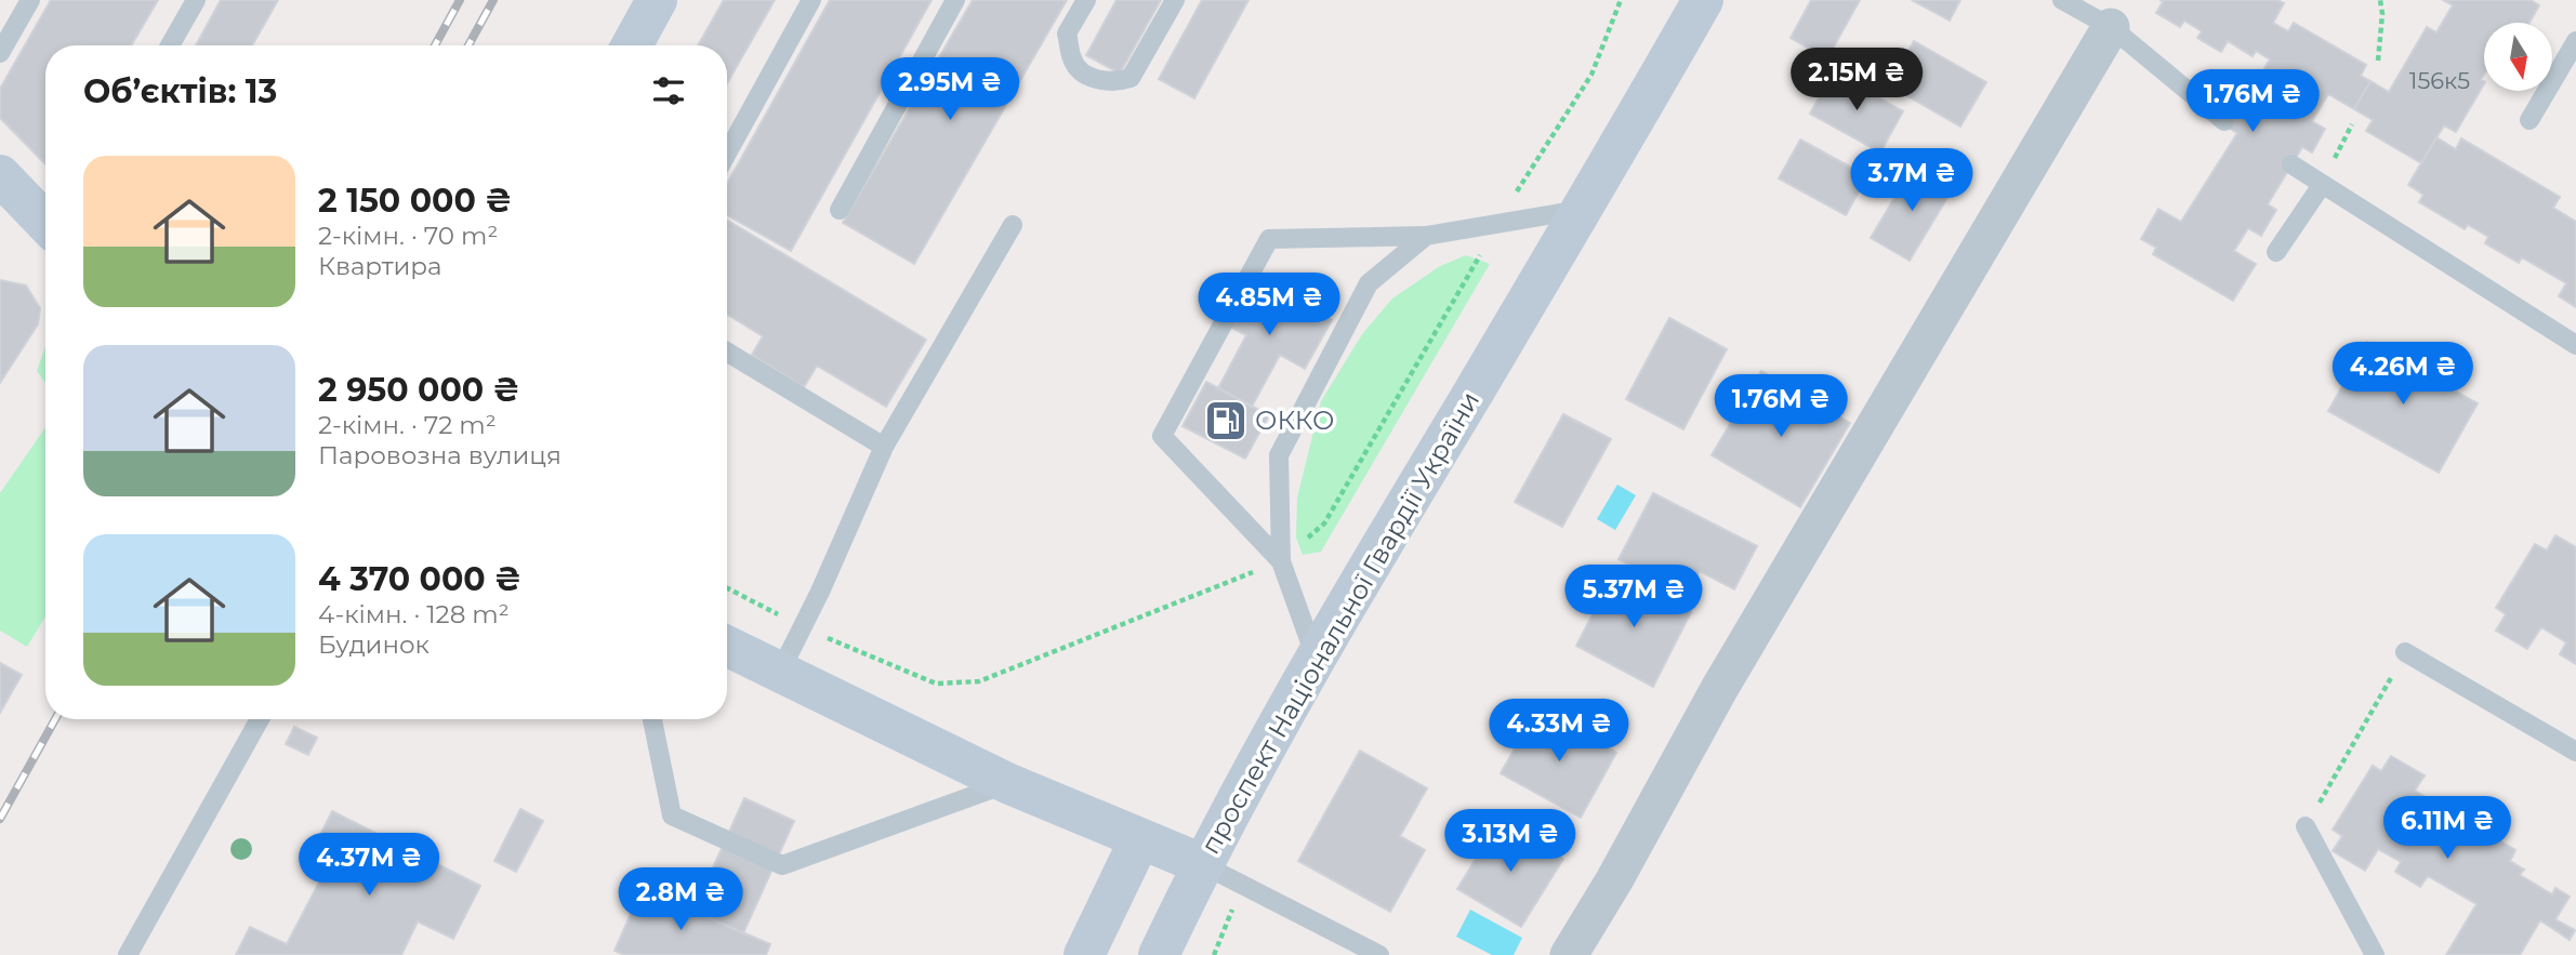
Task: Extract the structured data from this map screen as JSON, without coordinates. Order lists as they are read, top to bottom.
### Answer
{
  "streets": {
    "street": ["проспект Національної Гвардії України"]
  },
  "places": {
    "fuel station": ["ОККО"]
  },
  "house_numbers": ["156к5"],
  "north": "bottom",
  "page": {
    "heading": "Об’єктів: 13",
    "price": [
      "2.15M ₴",
      "2.95M ₴",
      "1.76M ₴",
      "3.7M ₴",
      "4.85M ₴",
      "4.26M ₴",
      "1.76M ₴",
      "5.37M ₴",
      "4.33M ₴",
      "6.11M ₴",
      "3.13M ₴",
      "4.37M ₴",
      "2.8M ₴"
    ],
    "list": [
      {
        "name": "2 150 000 ₴",
        "note": "2-кімн. · 70 m² · Квартира"
      },
      {
        "name": "2 950 000 ₴",
        "note": "2-кімн. · 72 m² · Паровозна вулиця"
      },
      {
        "name": "4 370 000 ₴",
        "note": "4-кімн. · 128 m² · Будинок"
      }
    ]
  }
}
